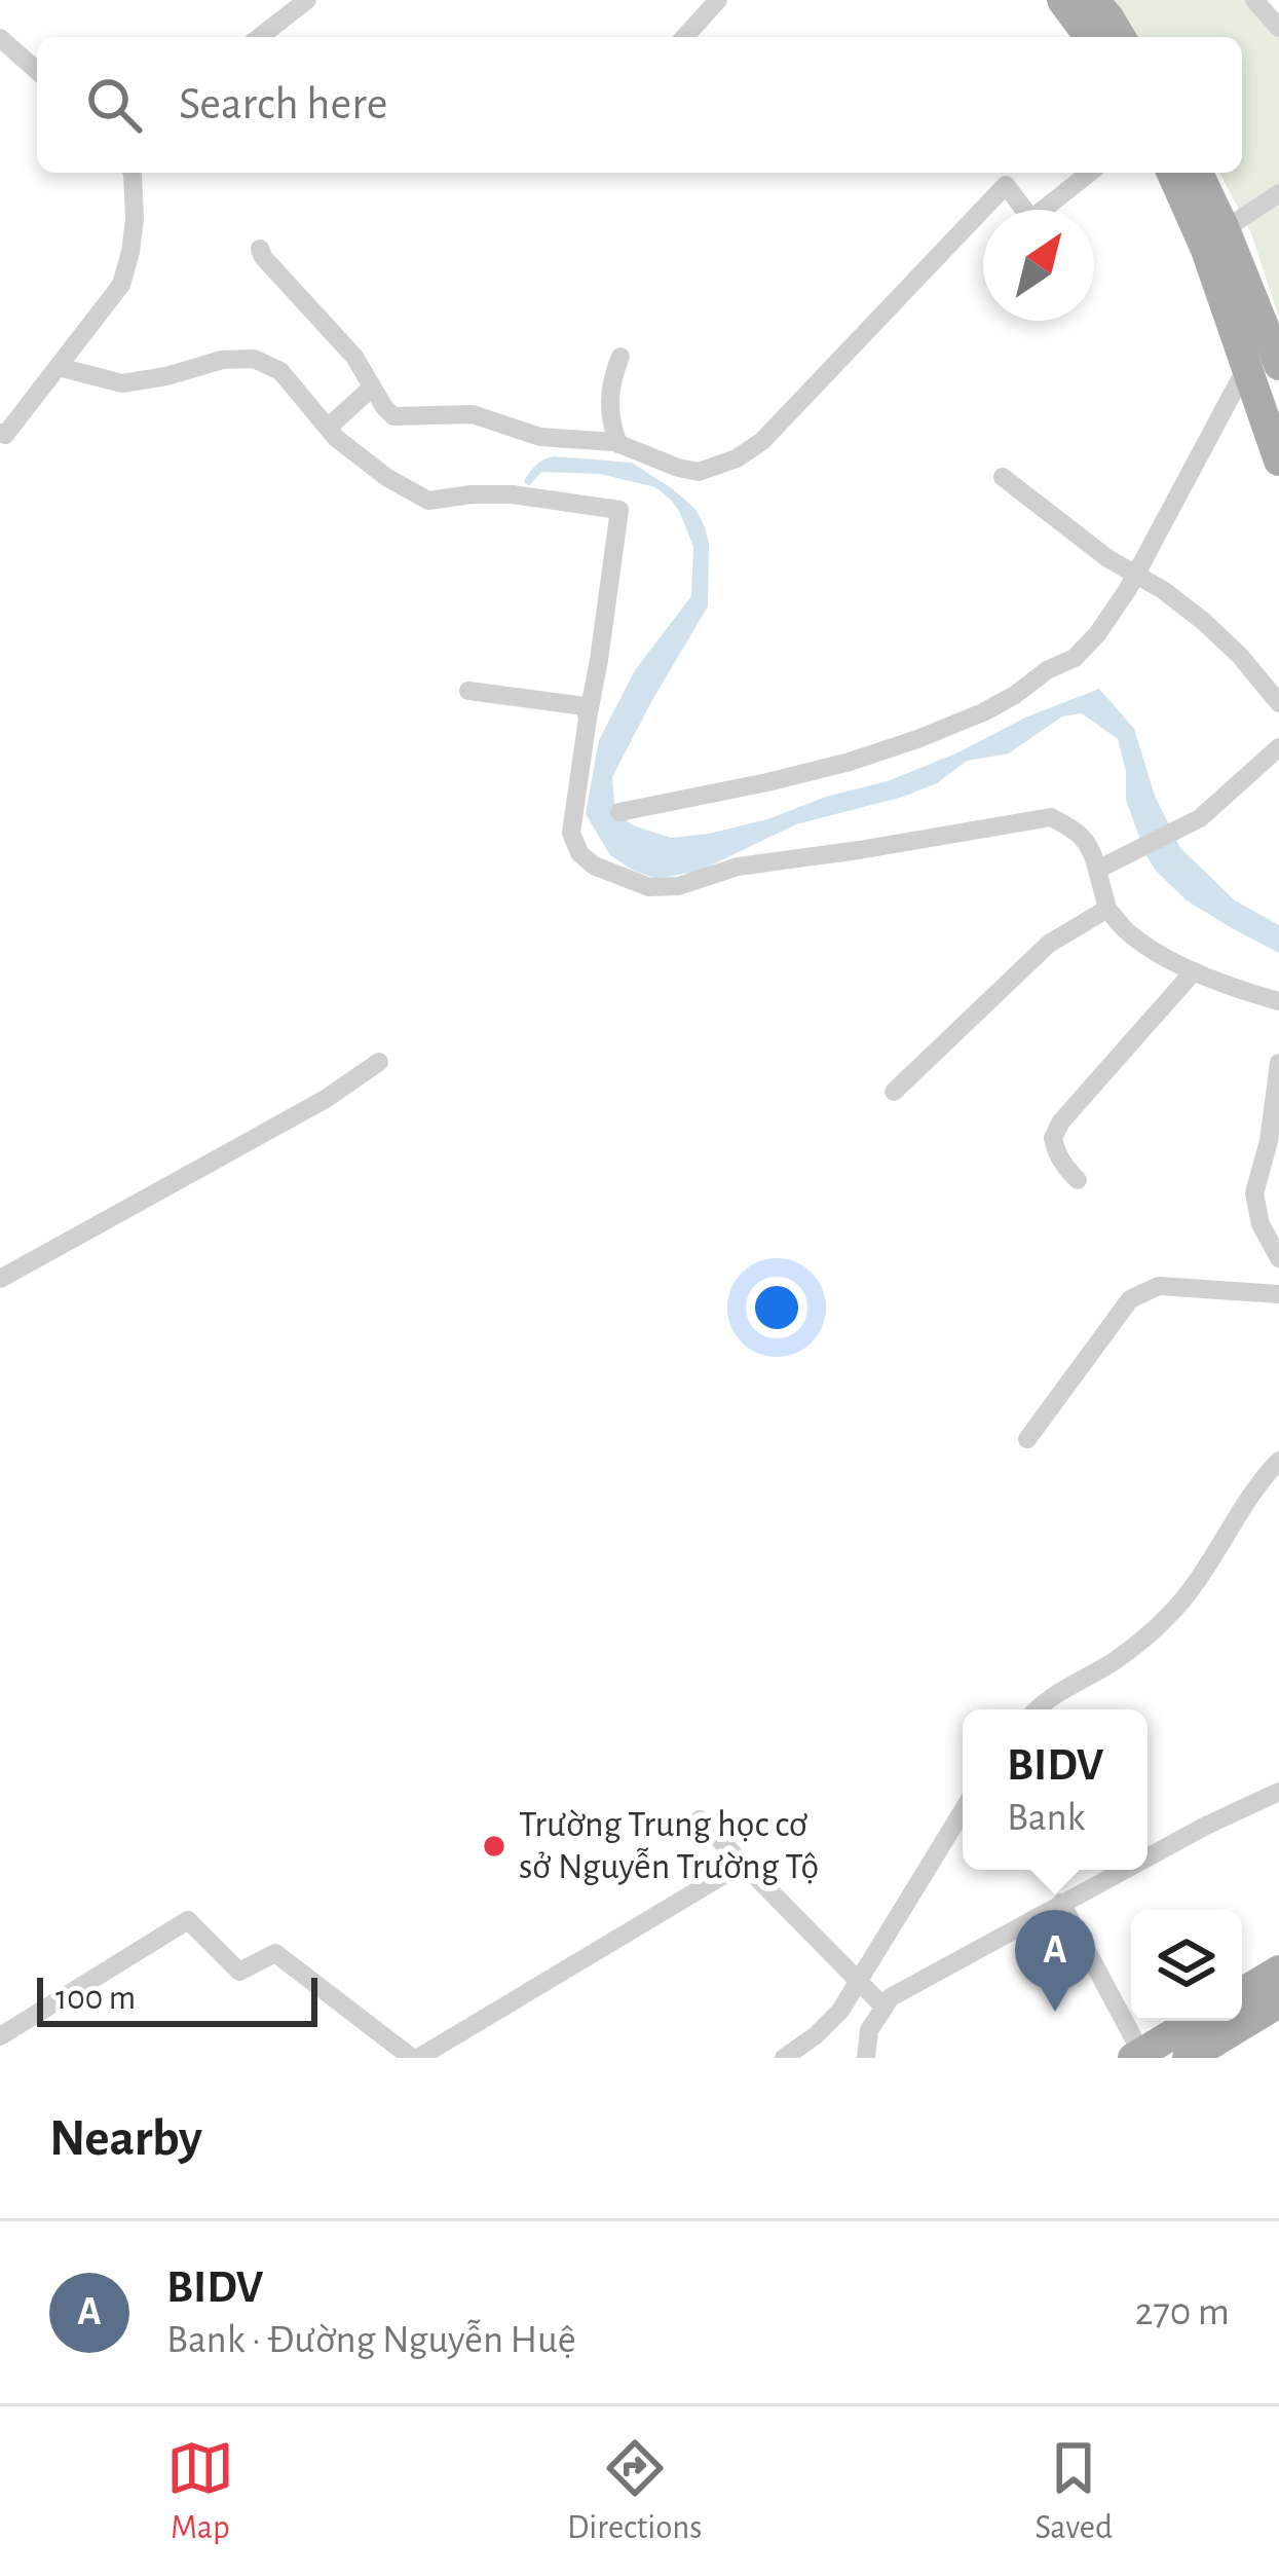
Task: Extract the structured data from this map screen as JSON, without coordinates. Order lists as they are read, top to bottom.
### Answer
{
  "places": ["Trường Trung học cơ sở Nguyễn Trường Tộ"],
  "scale_bar": "100 m",
  "north": "top right",
  "page": {
    "search": "Search here",
    "popup": ["BIDV", "Bank"],
    "pins": "A",
    "scale": "100 m",
    "heading": "Nearby",
    "list": [
      {
        "mark": "A",
        "name": "BIDV",
        "note": "Bank · Đường Nguyễn Huệ",
        "value": "270 m"
      }
    ],
    "nav": ["Map", "Directions", "Saved"]
  }
}
